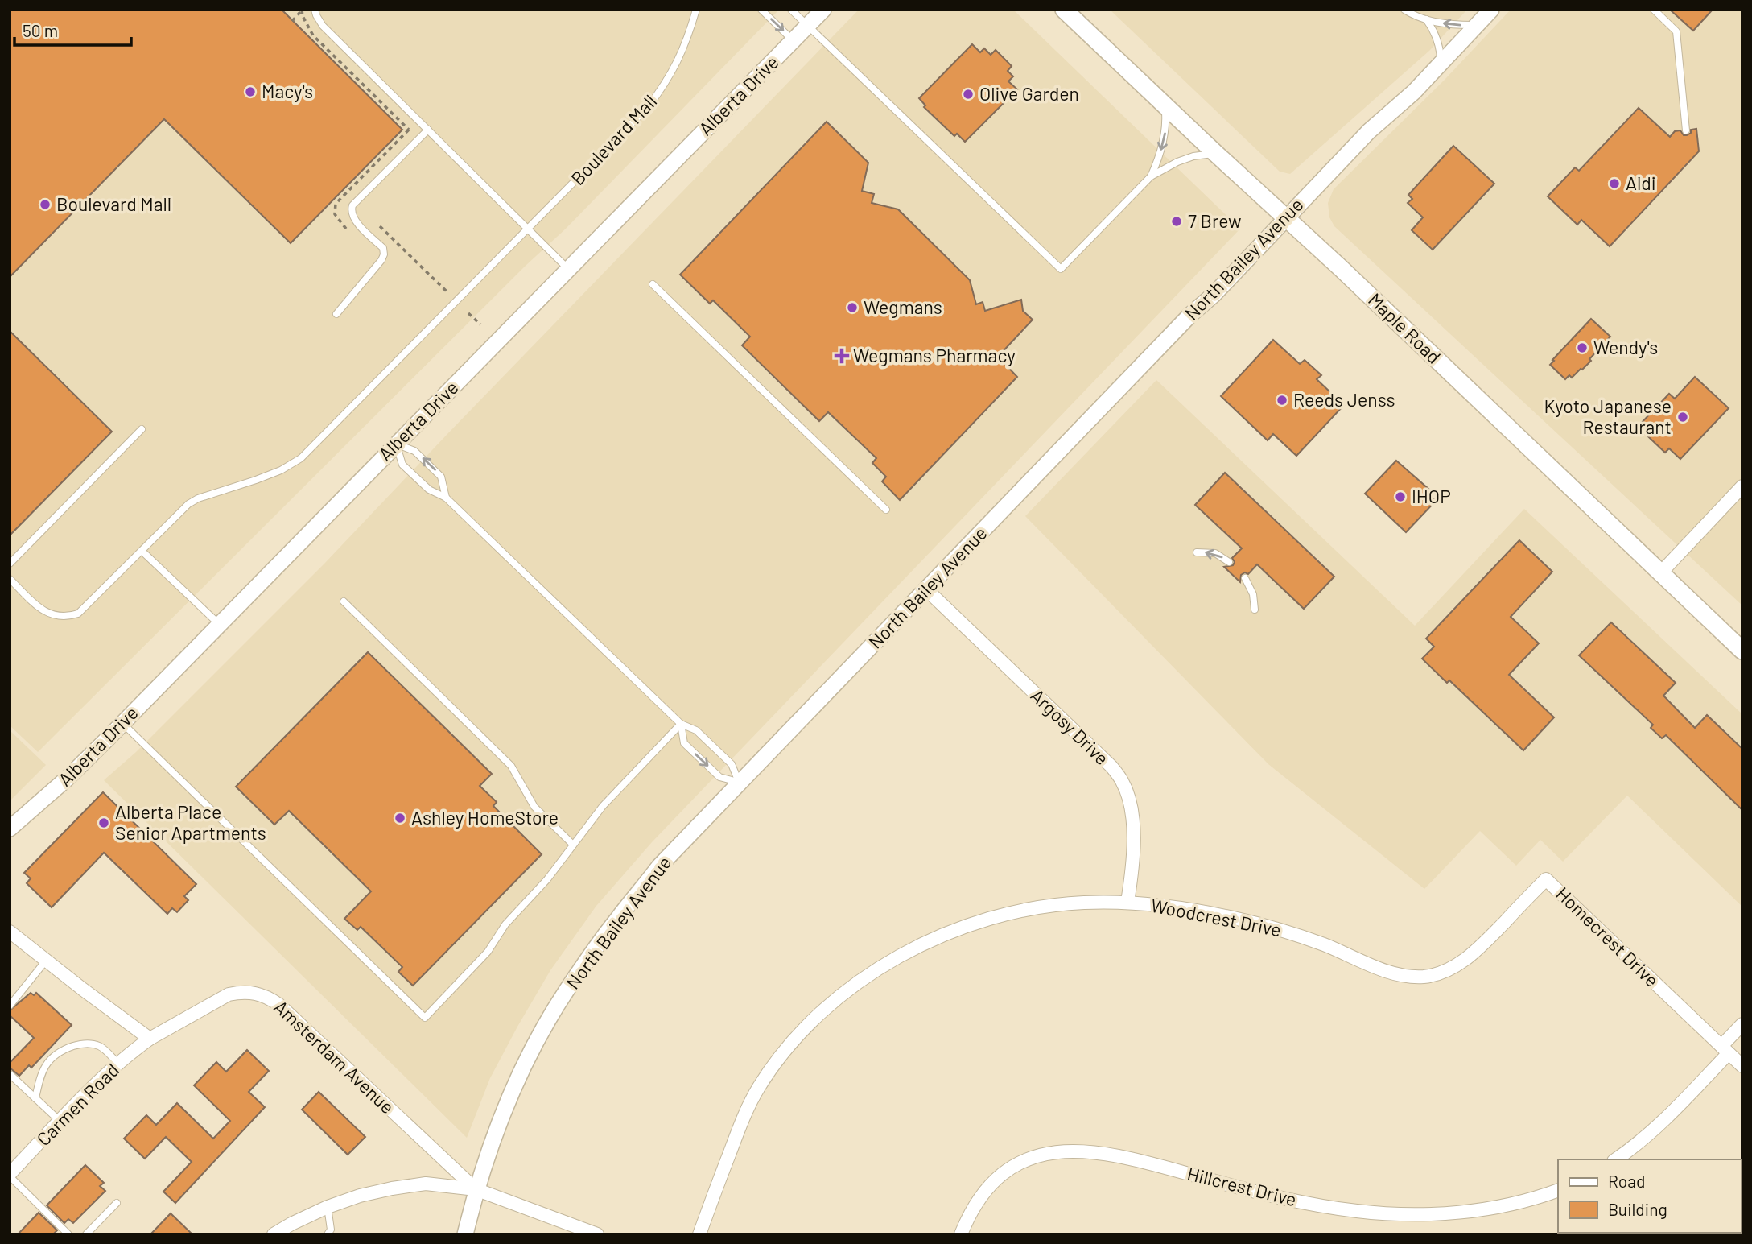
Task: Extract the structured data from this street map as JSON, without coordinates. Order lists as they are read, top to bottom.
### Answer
{
  "streets": {
    "main road": ["Maple Road"],
    "street": [
      "Alberta Drive",
      "North Bailey Avenue",
      "Argosy Drive",
      "Woodcrest Drive",
      "Homecrest Drive",
      "Amsterdam Avenue",
      "Carmen Road",
      "Hillcrest Drive"
    ],
    "lane": ["Boulevard Mall"]
  },
  "crossings": [
    ["North Bailey Avenue", "Maple Road"],
    ["North Bailey Avenue", "Argosy Drive"],
    ["North Bailey Avenue", "Amsterdam Avenue"],
    ["Argosy Drive", "Woodcrest Drive"],
    ["Woodcrest Drive", "Homecrest Drive"],
    ["Amsterdam Avenue", "Carmen Road"]
  ],
  "places": {
    "other": [
      "Macy's",
      "Olive Garden",
      "Aldi",
      "Boulevard Mall",
      "7 Brew",
      "Wegmans",
      "Wendy's",
      "Reeds Jenss",
      "Kyoto Japanese Restaurant",
      "IHOP",
      "Ashley HomeStore",
      "Alberta Place Senior Apartments"
    ],
    "health": ["Wegmans Pharmacy"]
  },
  "legend": ["Road", "Building"],
  "scale_bar": "50 m"
}
